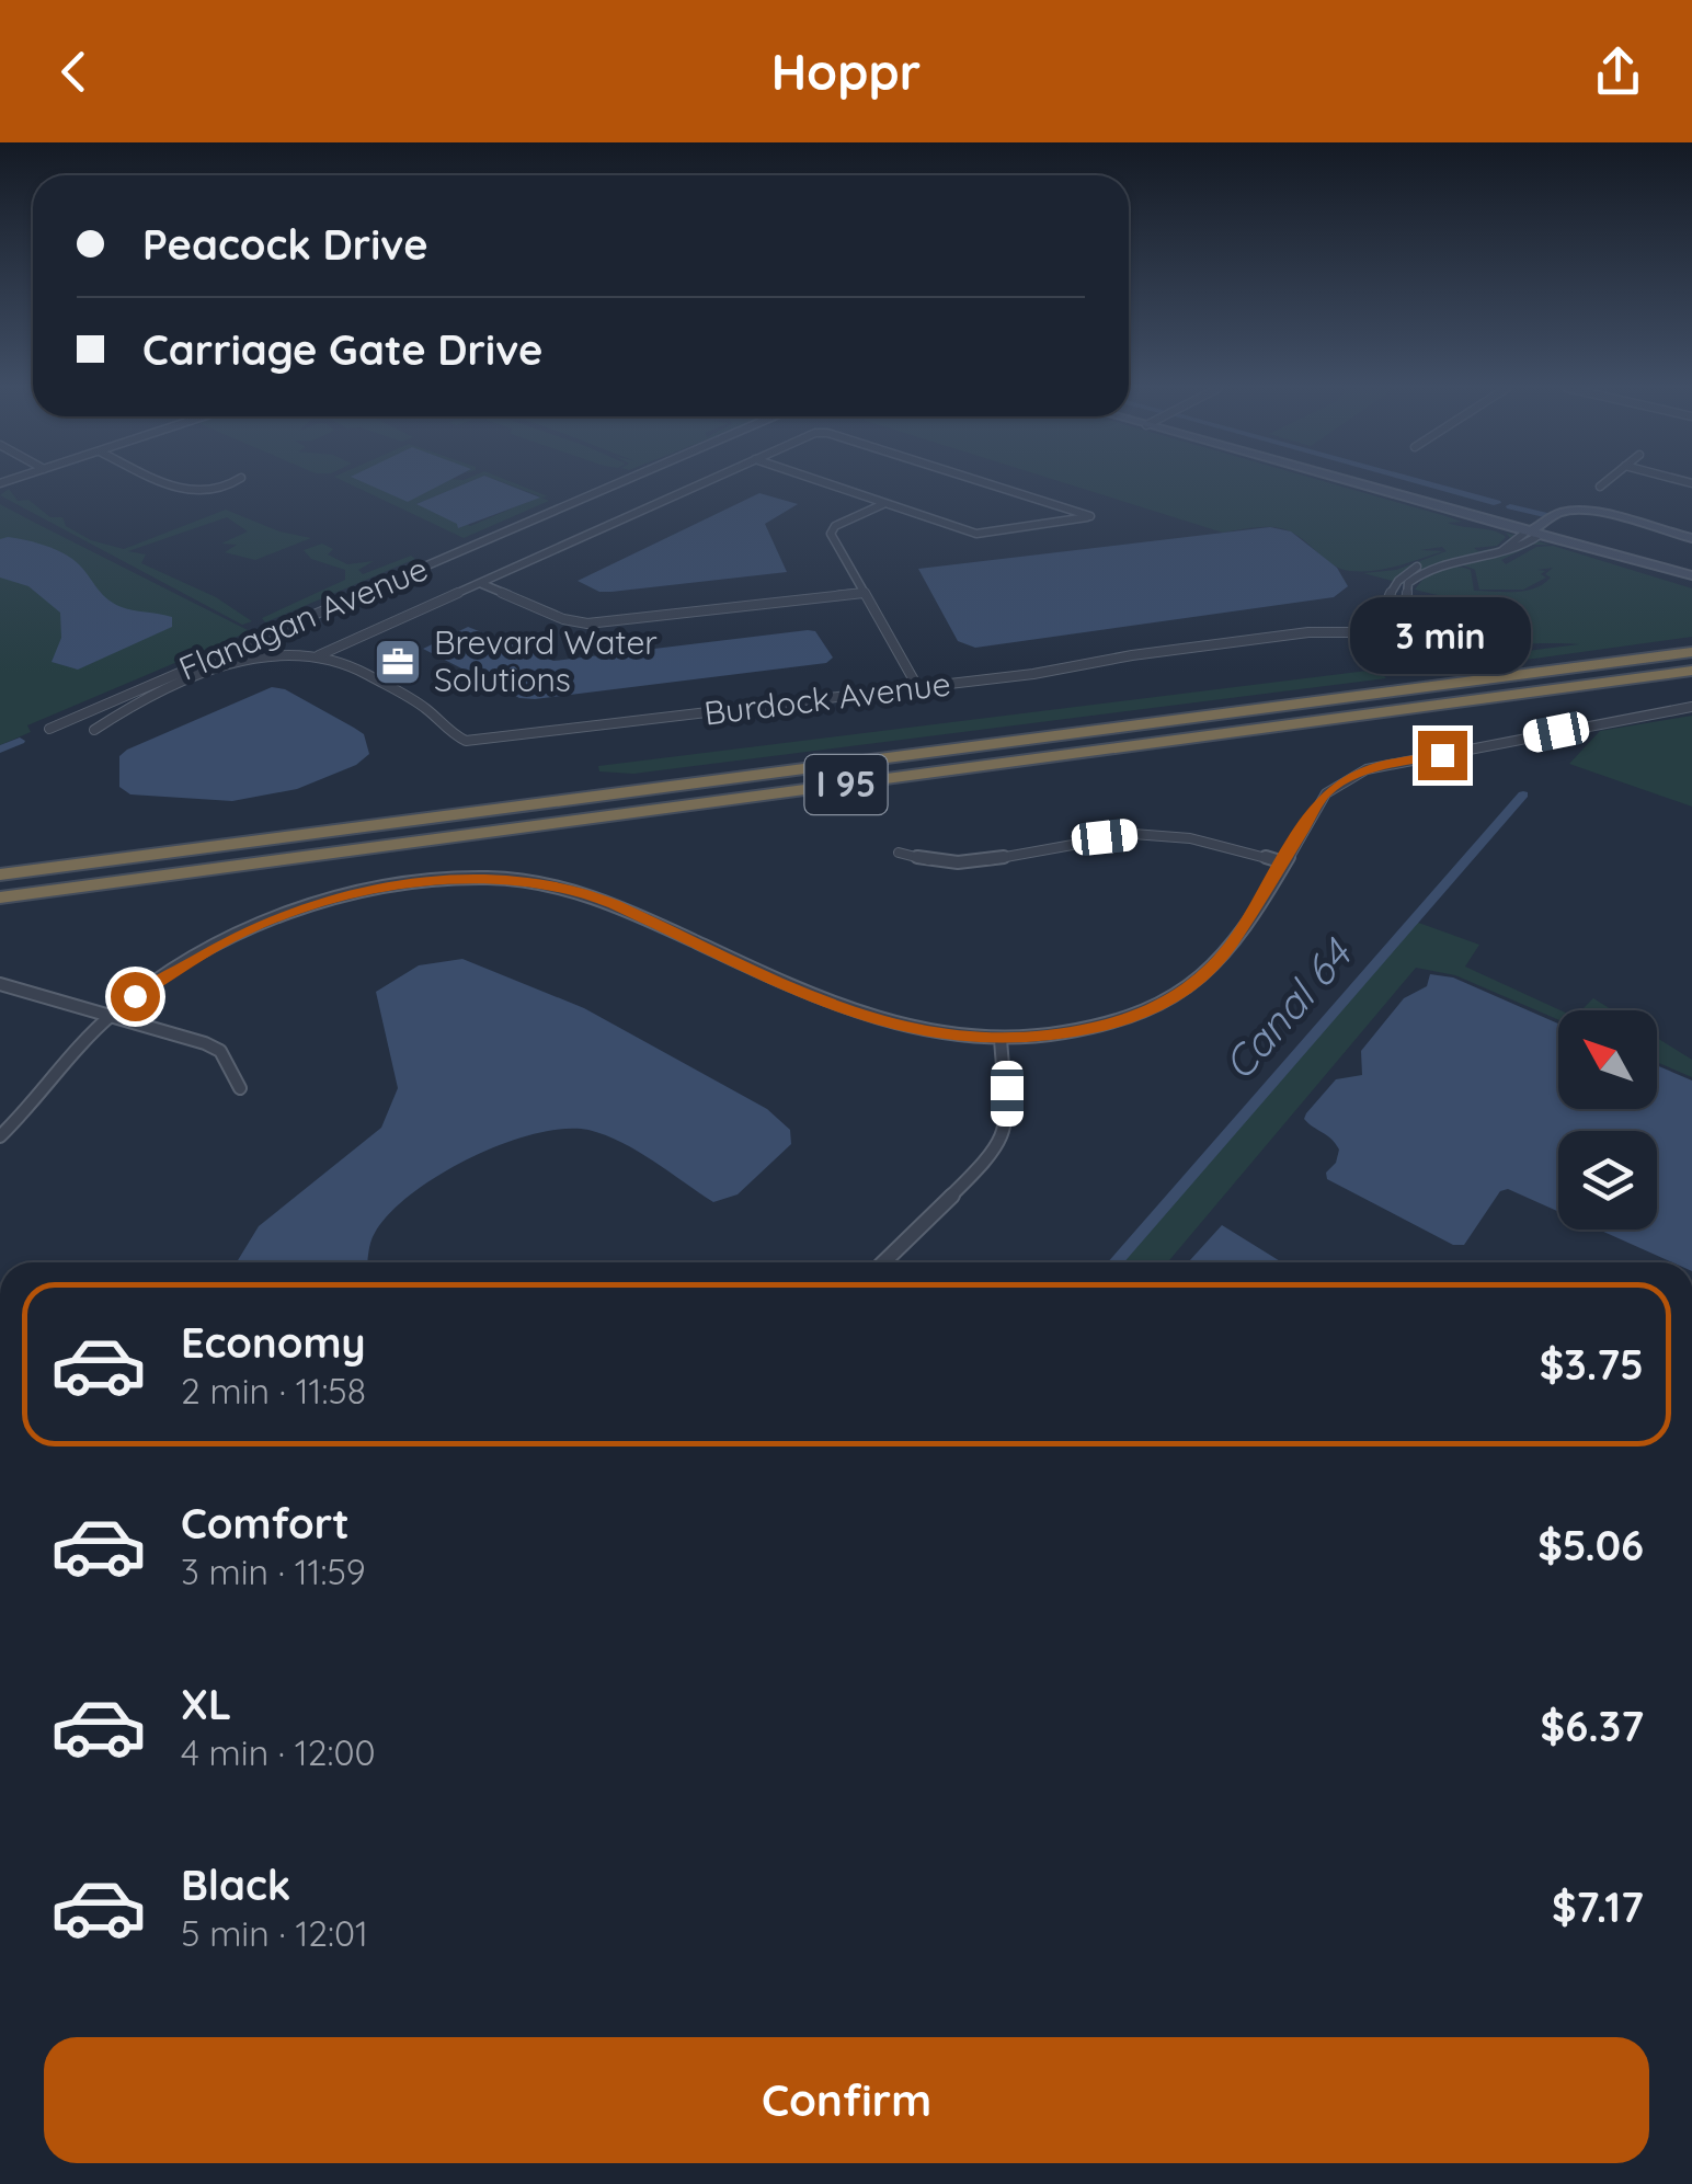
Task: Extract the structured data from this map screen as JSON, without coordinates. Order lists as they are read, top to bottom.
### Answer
{
  "streets": {
    "highway": ["I 95"],
    "street": ["Flanagan Avenue", "Burdock Avenue"]
  },
  "water": ["Canal 64"],
  "places": {
    "office": ["Brevard Water Solutions"]
  },
  "north": "top left",
  "page": {
    "header": "Hoppr",
    "banner": ["Peacock Drive", "Carriage Gate Drive"],
    "bubble": "3 min",
    "list": [
      {
        "name": "Economy",
        "note": "2 min · 11:58",
        "value": "$3.75"
      },
      {
        "name": "Comfort",
        "note": "3 min · 11:59",
        "value": "$5.06"
      },
      {
        "name": "XL",
        "note": "4 min · 12:00",
        "value": "$6.37"
      },
      {
        "name": "Black",
        "note": "5 min · 12:01",
        "value": "$7.17"
      }
    ],
    "buttons": "Confirm"
  }
}
